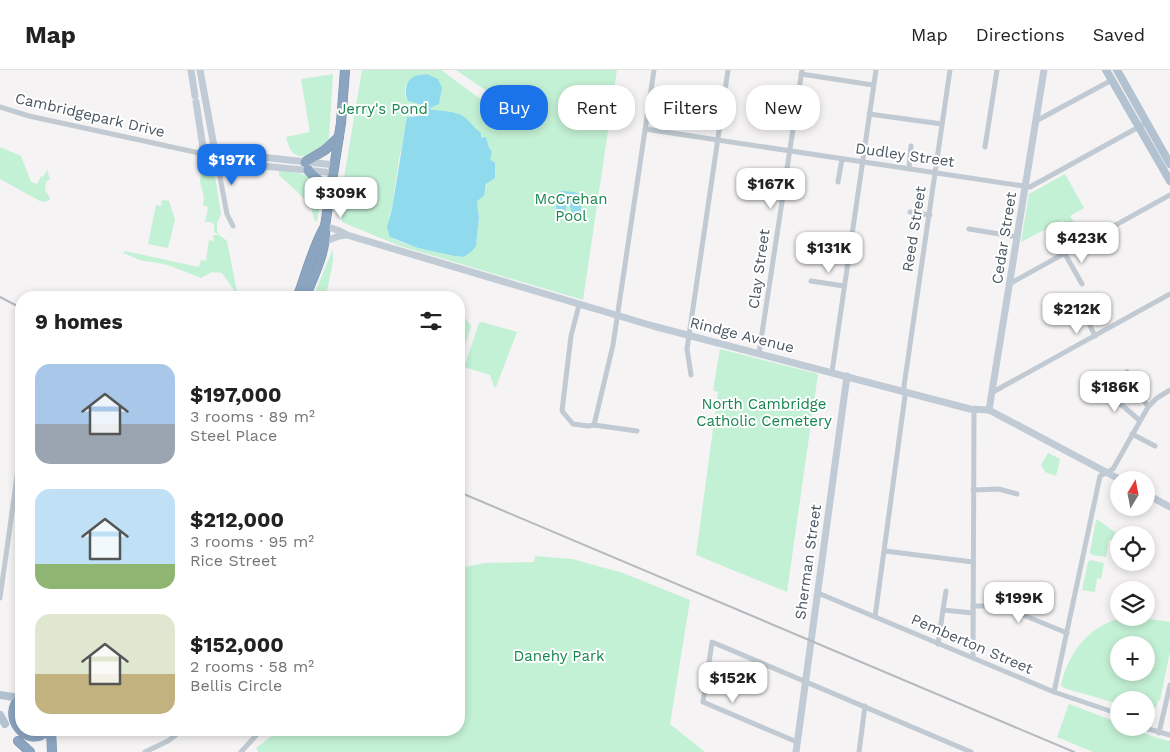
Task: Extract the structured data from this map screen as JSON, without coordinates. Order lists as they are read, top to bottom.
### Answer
{
  "streets": {
    "street": [
      "Cambridgepark Drive",
      "Dudley Street",
      "Reed Street",
      "Cedar Street",
      "Clay Street",
      "Rindge Avenue",
      "Sherman Street",
      "Pemberton Street"
    ]
  },
  "crossings": [
    ["Dudley Street", "Reed Street"],
    ["Dudley Street", "Cedar Street"],
    ["Dudley Street", "Clay Street"],
    ["Reed Street", "Rindge Avenue"],
    ["Reed Street", "Pemberton Street"],
    ["Cedar Street", "Rindge Avenue"],
    ["Clay Street", "Rindge Avenue"],
    ["Rindge Avenue", "Sherman Street"],
    ["Sherman Street", "Pemberton Street"]
  ],
  "parks": [
    "Jerry's Pond",
    "McCrehan Pool",
    "North Cambridge Catholic Cemetery",
    "Danehy Park"
  ],
  "north": "top",
  "page": {
    "header": "Map",
    "nav": ["Map", "Directions", "Saved"],
    "chip": [
      "Buy",
      "Rent",
      "Filters",
      "New"
    ],
    "price": [
      "$197K",
      "$167K",
      "$309K",
      "$423K",
      "$131K",
      "$212K",
      "$186K",
      "$199K",
      "$152K"
    ],
    "heading": "9 homes",
    "list": [
      {
        "name": "$197,000",
        "note": "3 rooms · 89 m² · Steel Place"
      },
      {
        "name": "$212,000",
        "note": "3 rooms · 95 m² · Rice Street"
      },
      {
        "name": "$152,000",
        "note": "2 rooms · 58 m² · Bellis Circle"
      }
    ],
    "map_buttons": ["+", "−"]
  }
}
